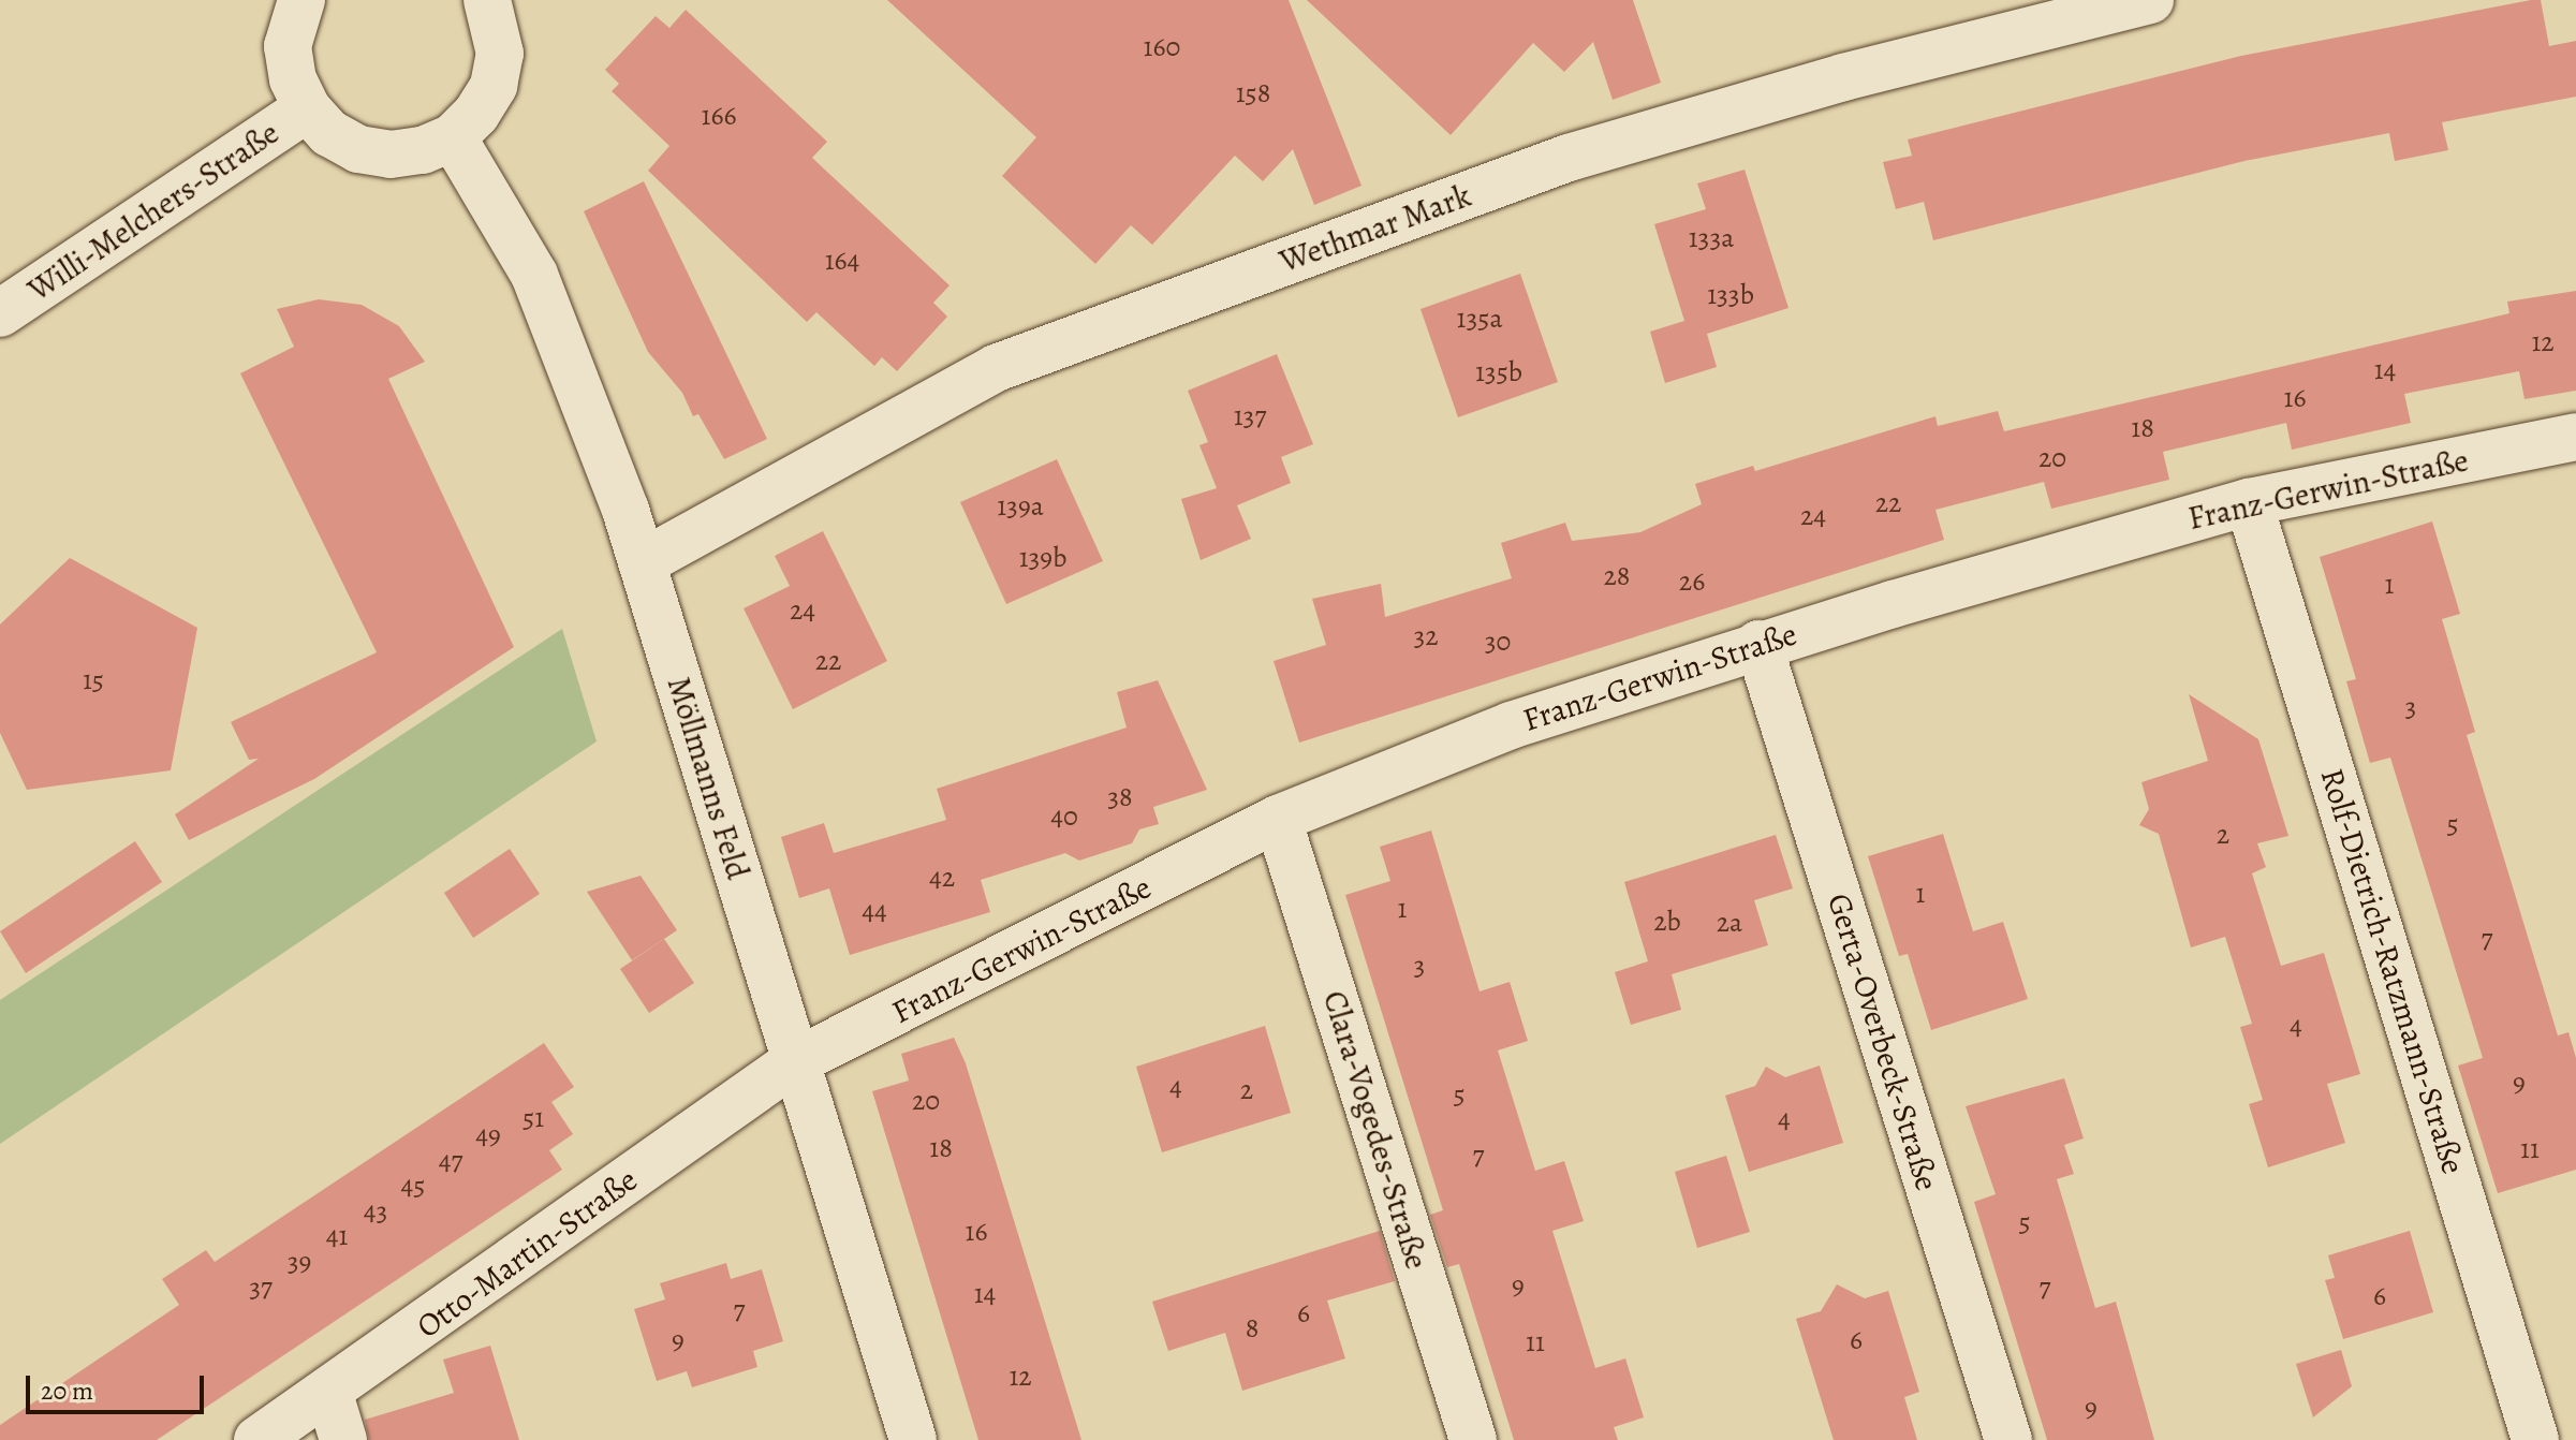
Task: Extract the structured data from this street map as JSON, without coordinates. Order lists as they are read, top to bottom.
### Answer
{
  "streets": {
    "street": [
      "Willi-Melchers-Straße",
      "Wethmar Mark",
      "Franz-Gerwin-Straße",
      "Möllmanns Feld",
      "Rolf-Dietrich-Ratzmann-Straße",
      "Gerta-Overbeck-Straße",
      "Clara-Vogedes-Straße",
      "Otto-Martin-Straße"
    ]
  },
  "crossings": [
    ["Wethmar Mark", "Möllmanns Feld"],
    ["Franz-Gerwin-Straße", "Möllmanns Feld"],
    ["Franz-Gerwin-Straße", "Rolf-Dietrich-Ratzmann-Straße"],
    ["Franz-Gerwin-Straße", "Gerta-Overbeck-Straße"],
    ["Franz-Gerwin-Straße", "Clara-Vogedes-Straße"],
    ["Franz-Gerwin-Straße", "Otto-Martin-Straße"],
    ["Möllmanns Feld", "Otto-Martin-Straße"]
  ],
  "house_numbers": [
    "160",
    "158",
    "166",
    "133a",
    "164",
    "133b",
    "135a",
    "12",
    "14",
    "135b",
    "16",
    "137",
    "18",
    "20",
    "22",
    "139a",
    "24",
    "139b",
    "28",
    "26",
    "1",
    "24",
    "32",
    "30",
    "22",
    "15",
    "3",
    "38",
    "40",
    "5",
    "2",
    "42",
    "1",
    "1",
    "44",
    "2b",
    "2a",
    "7",
    "3",
    "4",
    "9",
    "4",
    "2",
    "5",
    "20",
    "51",
    "4",
    "49",
    "18",
    "11",
    "7",
    "47",
    "45",
    "43",
    "5",
    "16",
    "41",
    "39",
    "9",
    "37",
    "7",
    "14",
    "6",
    "7",
    "6",
    "8",
    "9",
    "6",
    "11",
    "12",
    "9"
  ],
  "scale_bar": "20 m"
}
